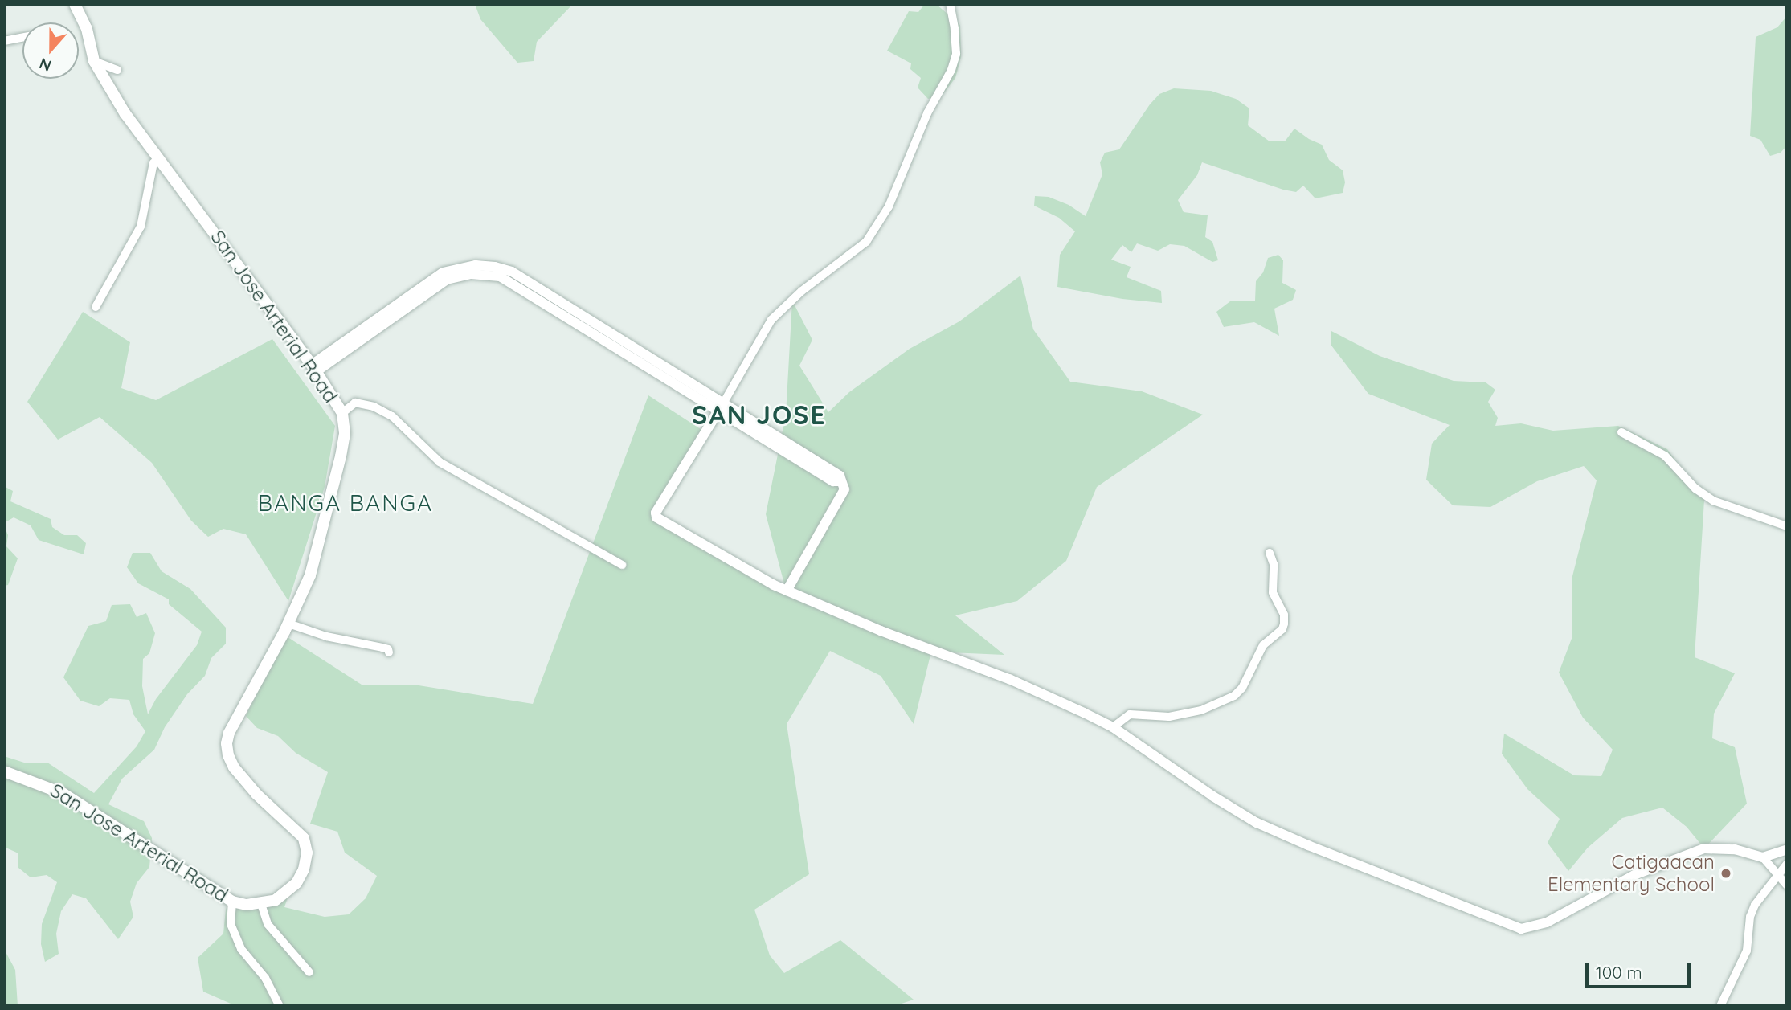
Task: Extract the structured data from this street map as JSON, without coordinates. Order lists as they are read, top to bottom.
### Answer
{
  "streets": {
    "main road": ["San Jose Arterial Road"]
  },
  "districts": ["SAN JOSE", "BANGA BANGA"],
  "places": ["Catigaacan Elementary School"],
  "scale_bar": "100 m",
  "north": "bottom"
}
